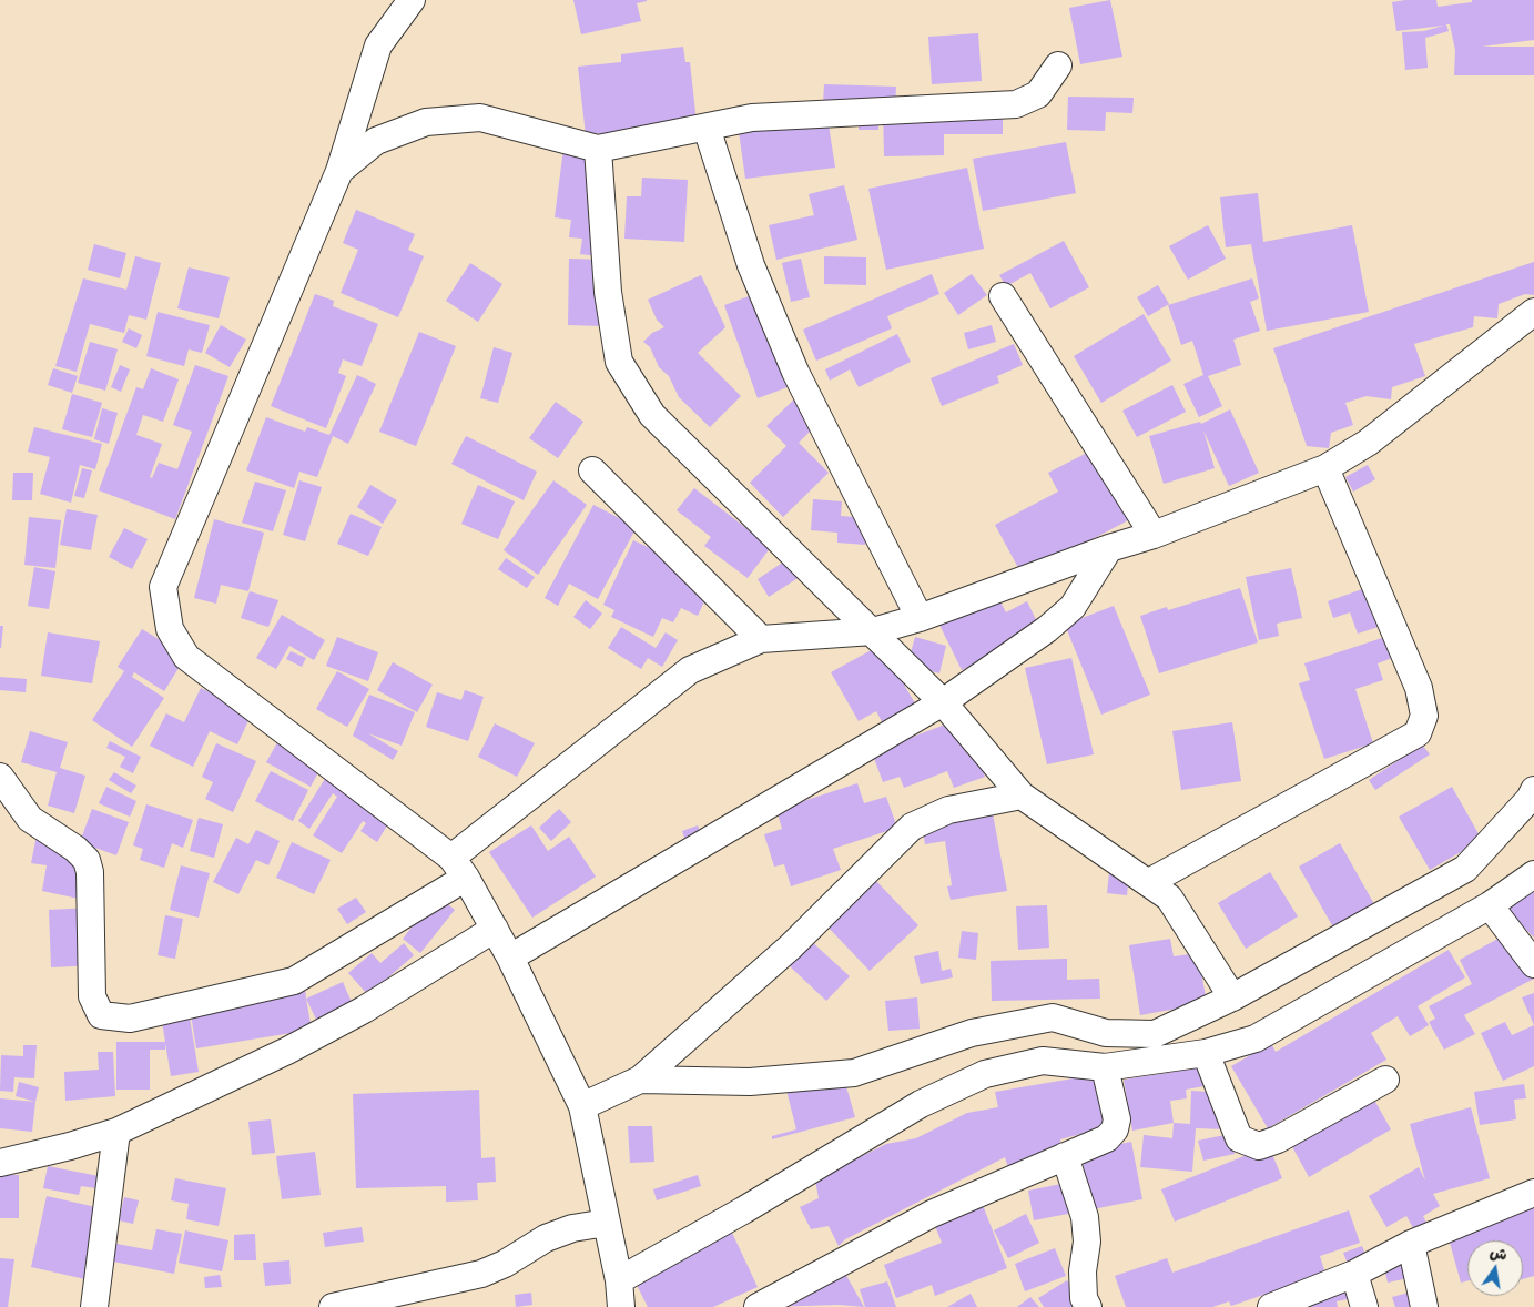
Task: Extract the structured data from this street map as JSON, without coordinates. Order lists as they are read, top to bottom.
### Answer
{
  "north": "top"
}
